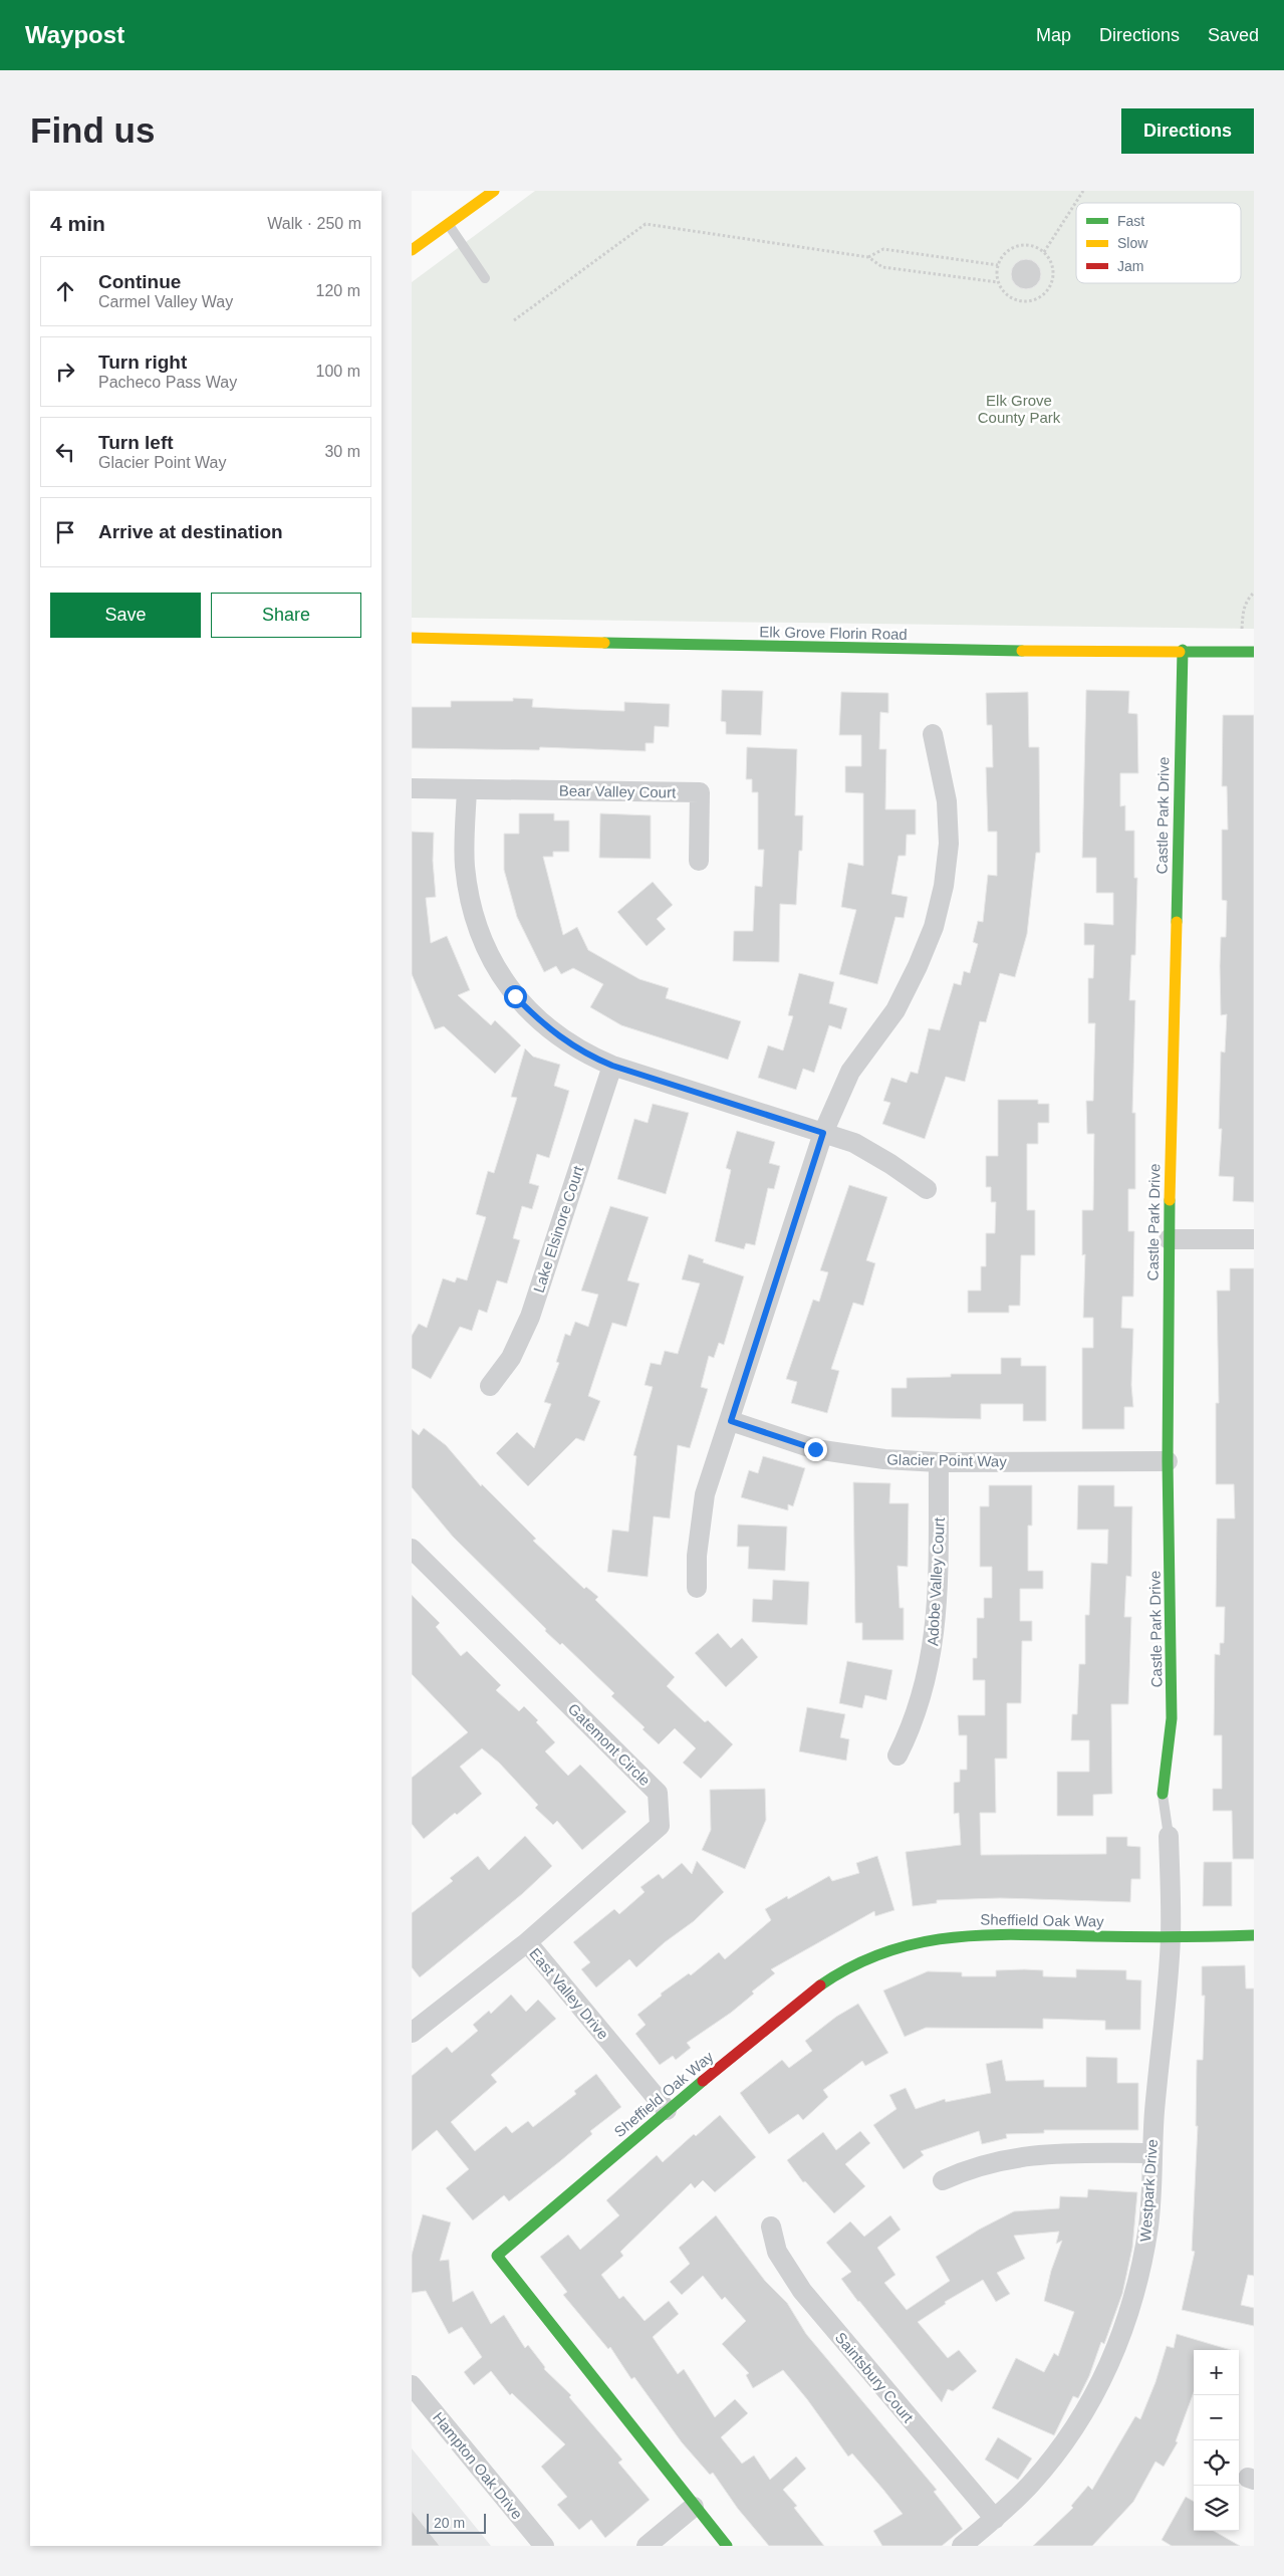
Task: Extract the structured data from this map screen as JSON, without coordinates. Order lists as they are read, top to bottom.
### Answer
{
  "streets": {
    "street": [
      "Elk Grove Florin Road",
      "Bear Valley Court",
      "Castle Park Drive",
      "Lake Elsinore Court",
      "Glacier Point Way",
      "Adobe Valley Court",
      "Gatemont Circle",
      "Sheffield Oak Way",
      "East Valley Drive",
      "Westpark Drive",
      "Saintsbury Court",
      "Hampton Oak Drive"
    ]
  },
  "crossings": [
    ["Elk Grove Florin Road", "Castle Park Drive"],
    ["Castle Park Drive", "Glacier Point Way"],
    ["Glacier Point Way", "Adobe Valley Court"],
    ["Gatemont Circle", "East Valley Drive"],
    ["Sheffield Oak Way", "East Valley Drive"],
    ["Sheffield Oak Way", "Westpark Drive"],
    ["Westpark Drive", "Saintsbury Court"]
  ],
  "parks": ["Elk Grove County Park"],
  "legend": ["Fast", "Slow", "Jam"],
  "scale_bar": "20 m",
  "page": {
    "header": "Waypost",
    "nav": ["Map", "Directions", "Saved"],
    "buttons": [
      "Directions",
      ["Save", "Share"]
    ],
    "title": "Find us",
    "heading": ["4 min", "Walk · 250 m"],
    "list": [
      ["Continue", "Carmel Valley Way", "120 m"],
      ["Turn right", "Pacheco Pass Way", "100 m"],
      ["Turn left", "Glacier Point Way", "30 m"],
      "Arrive at destination"
    ],
    "map_buttons": ["+", "−"],
    "scale": "20 m"
  }
}
